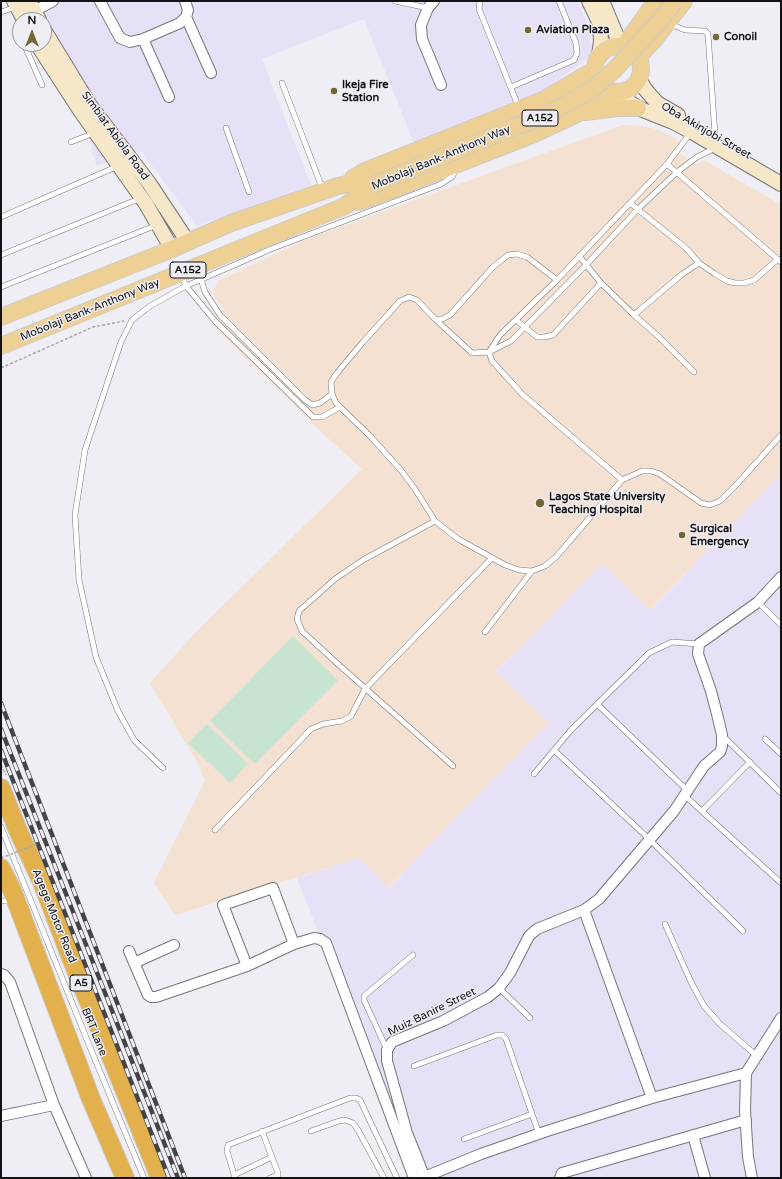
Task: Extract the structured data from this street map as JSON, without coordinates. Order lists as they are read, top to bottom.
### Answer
{
  "streets": {
    "highway": ["Agege Motor Road", "A5"],
    "main road": ["A152", "Mobolaji Bank-Anthony Way"],
    "street": ["Oba Akinjobi Street", "Simbiat Abiola Road", "Muiz Banire Street"],
    "lane": ["BRT Lane"]
  },
  "crossings": [
    ["Simbiat Abiola Road", "Mobolaji Bank-Anthony Way"]
  ],
  "places": [
    "Aviation Plaza",
    "Conoil",
    "Ikeja Fire Station",
    "Lagos State University Teaching Hospital",
    "Surgical Emergency"
  ],
  "north": "top"
}
